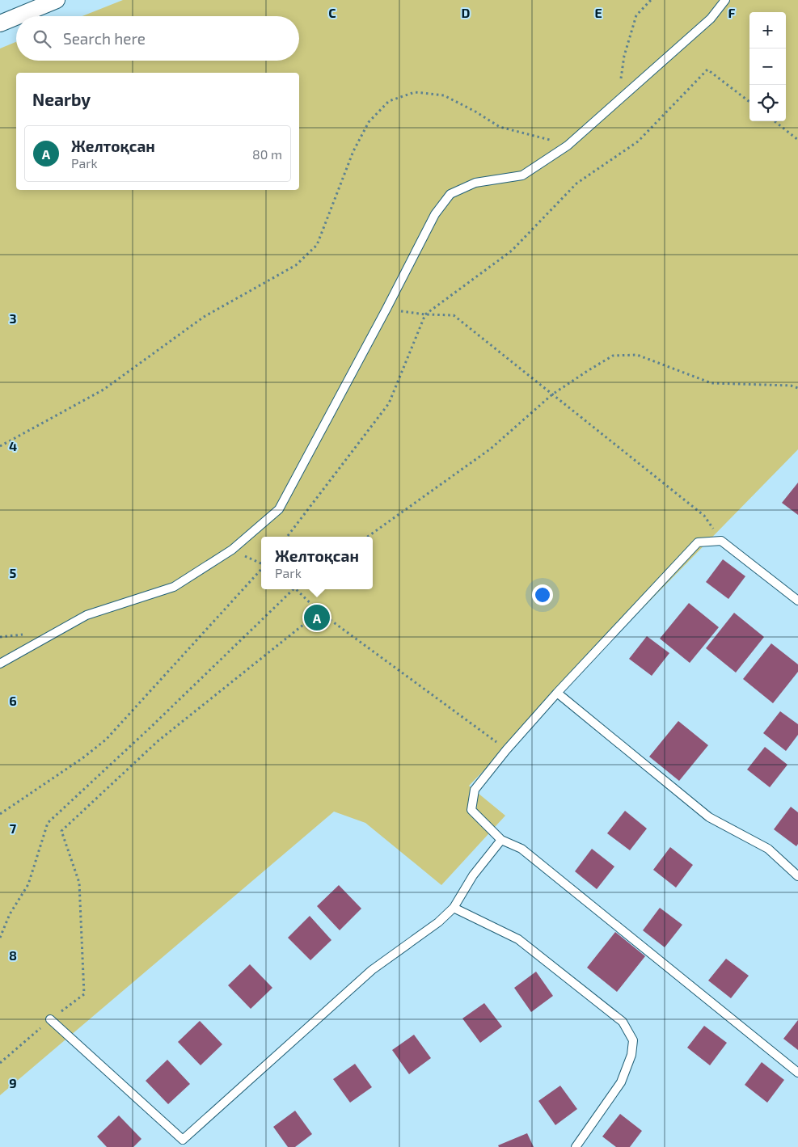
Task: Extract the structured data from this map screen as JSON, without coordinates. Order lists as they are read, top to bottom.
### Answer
{
  "page": {
    "map_buttons": ["+", "−"],
    "search": "Search here",
    "heading": "Nearby",
    "list": [
      {
        "mark": "A",
        "name": "Желтоқсан",
        "note": "Park",
        "value": "80 m"
      }
    ],
    "popup": ["Желтоқсан", "Park"],
    "pins": "A"
  },
  "grid": {
    "columns": [
      "C",
      "D",
      "E",
      "F"
    ],
    "rows": [
      "3",
      "4",
      "5",
      "6",
      "7",
      "8",
      "9"
    ]
  }
}
